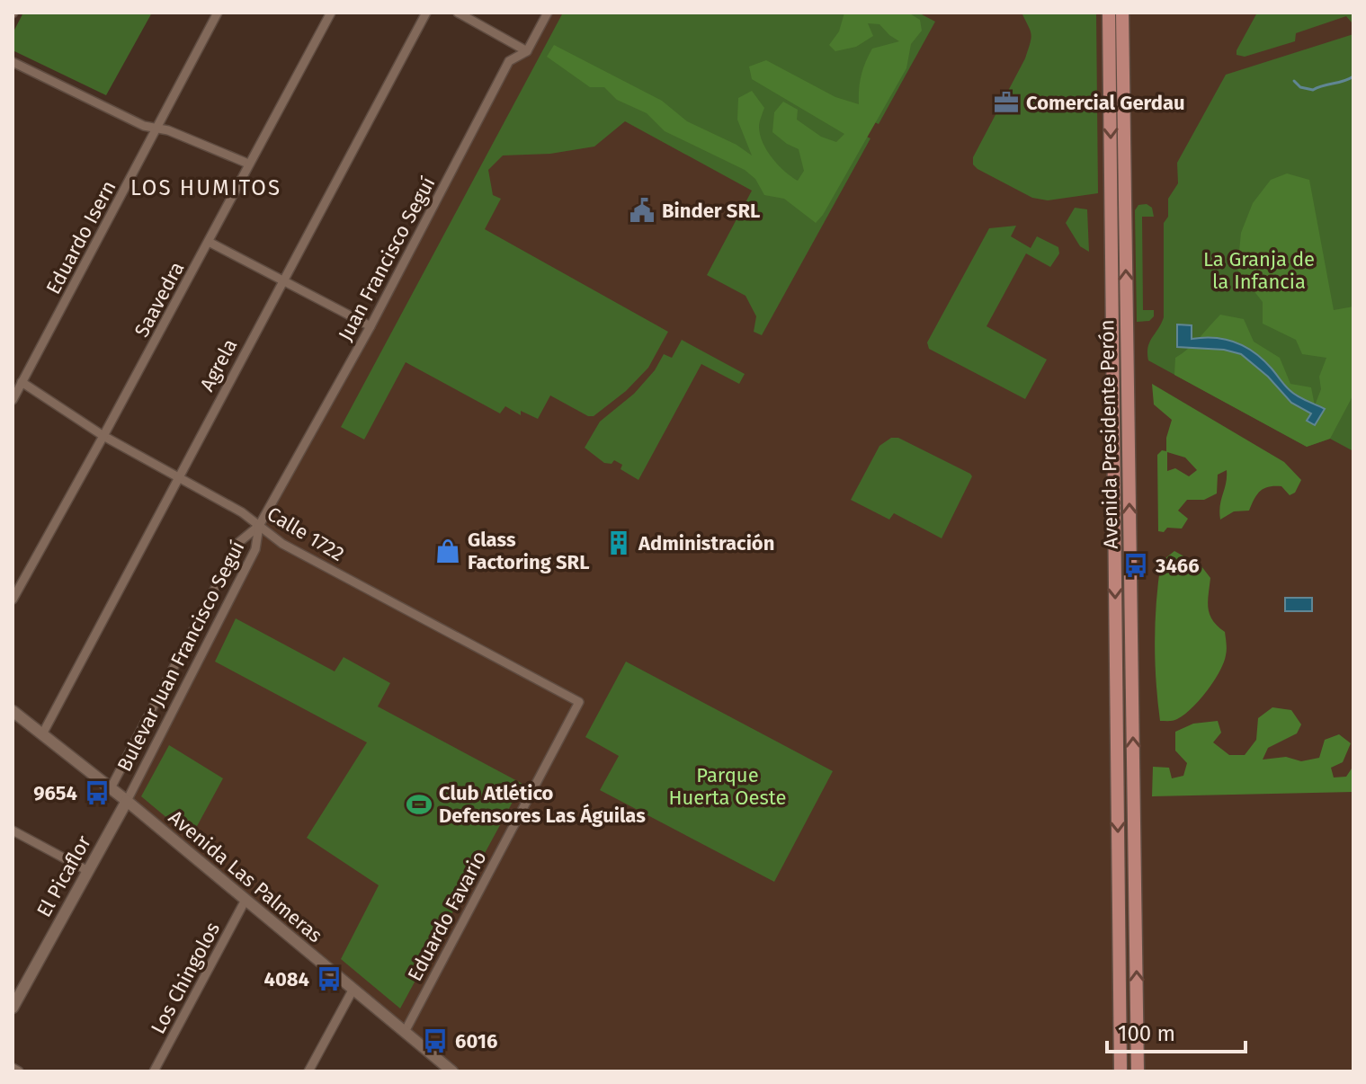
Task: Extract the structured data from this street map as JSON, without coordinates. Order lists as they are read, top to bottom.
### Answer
{
  "streets": {
    "main road": ["Avenida Presidente Perón", "El Picaflor", "Avenida Las Palmeras"],
    "street": [
      "Eduardo Isern",
      "Juan Francisco Seguí",
      "Saavedra",
      "Agrela",
      "Calle 1722",
      "Bulevar Juan Francisco Seguí",
      "Eduardo Favario",
      "Los Chingolos"
    ]
  },
  "crossings": [
    ["Eduardo Isern", "Calle 1722"],
    ["Juan Francisco Seguí", "Calle 1722"],
    ["Juan Francisco Seguí", "Bulevar Juan Francisco Seguí"],
    ["Saavedra", "Calle 1722"],
    ["Agrela", "Calle 1722"],
    ["Agrela", "Avenida Las Palmeras"],
    ["Calle 1722", "Bulevar Juan Francisco Seguí"],
    ["Calle 1722", "Eduardo Favario"],
    ["Bulevar Juan Francisco Seguí", "El Picaflor"],
    ["Bulevar Juan Francisco Seguí", "Avenida Las Palmeras"],
    ["El Picaflor", "Avenida Las Palmeras"],
    ["Avenida Las Palmeras", "Eduardo Favario"],
    ["Avenida Las Palmeras", "Los Chingolos"]
  ],
  "districts": ["LOS HUMITOS"],
  "parks": ["La Granja de la Infancia", "Parque Huerta Oeste"],
  "places": {
    "office": ["Comercial Gerdau"],
    "public building": ["Binder SRL"],
    "building": ["Administración"],
    "shop": ["Glass Factoring SRL"],
    "bus stop": [
      "3466",
      "9654",
      "4084",
      "6016"
    ],
    "sports": ["Club Atlético Defensores Las Águilas"]
  },
  "scale_bar": "100 m"
}
